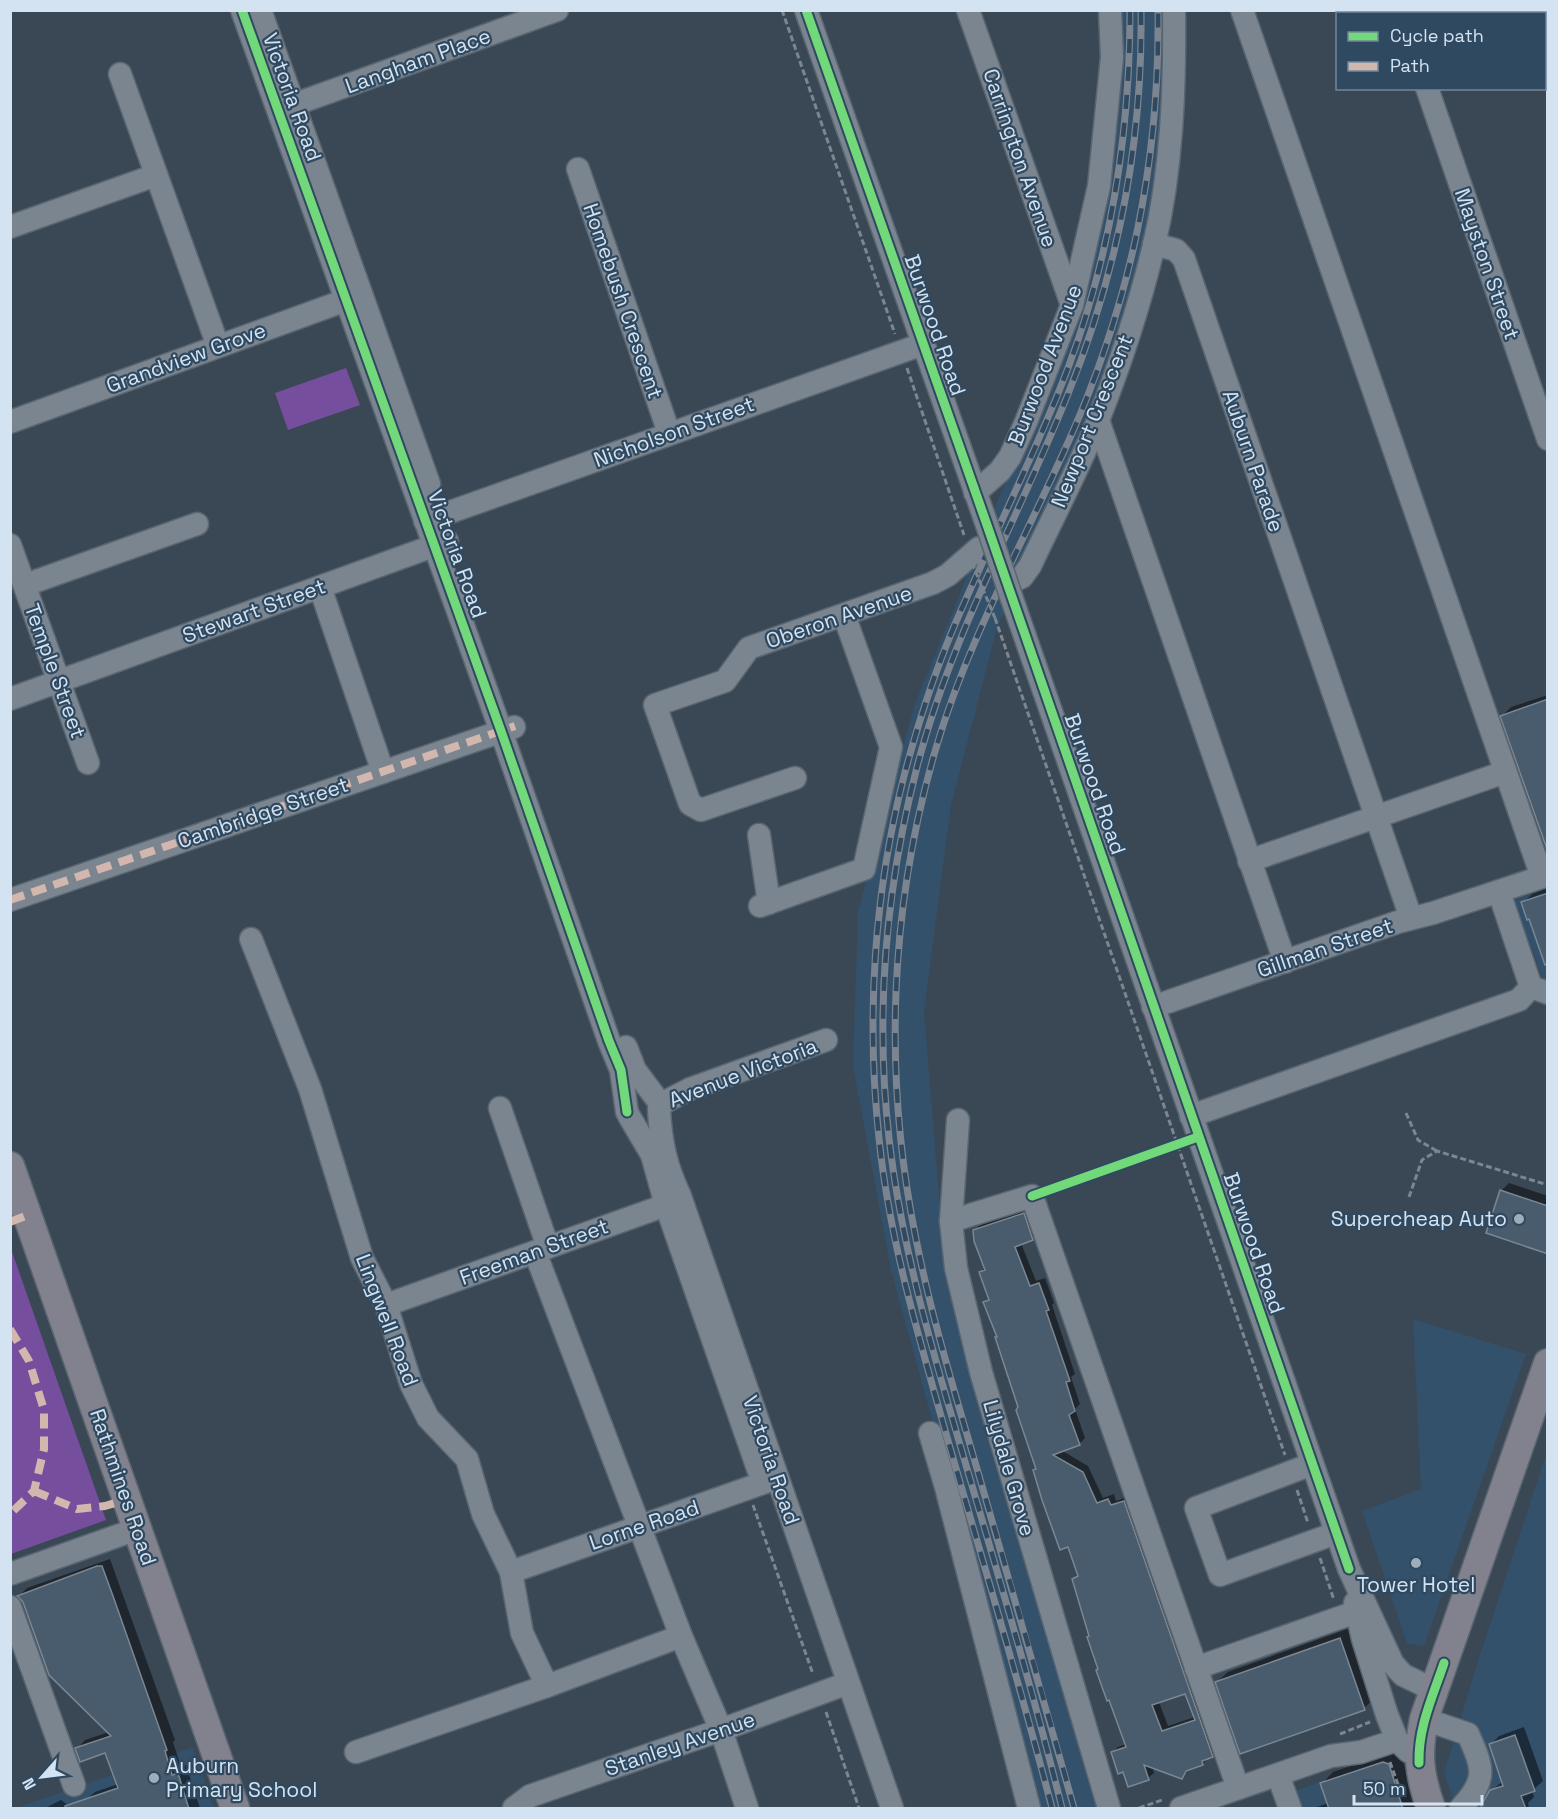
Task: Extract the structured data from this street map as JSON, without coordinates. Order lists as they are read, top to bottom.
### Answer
{
  "streets": {
    "main road": ["Rathmines Road"],
    "street": [
      "Langham Place",
      "Victoria Road",
      "Carrington Avenue",
      "Mayston Street",
      "Homebush Crescent",
      "Burwood Road",
      "Grandview Grove",
      "Burwood Avenue",
      "Newport Crescent",
      "Nicholson Street",
      "Auburn Parade",
      "Stewart Street",
      "Oberon Avenue",
      "Temple Street",
      "Cambridge Street",
      "Gillman Street",
      "Avenue Victoria",
      "Freeman Street",
      "Lingwell Road",
      "Lilydale Grove",
      "Lorne Road",
      "Stanley Avenue"
    ]
  },
  "crossings": [
    ["Langham Place", "Victoria Road"],
    ["Victoria Road", "Grandview Grove"],
    ["Victoria Road", "Nicholson Street"],
    ["Victoria Road", "Stewart Street"],
    ["Victoria Road", "Cambridge Street"],
    ["Victoria Road", "Avenue Victoria"],
    ["Victoria Road", "Freeman Street"],
    ["Victoria Road", "Lorne Road"],
    ["Victoria Road", "Stanley Avenue"],
    ["Carrington Avenue", "Burwood Avenue"],
    ["Homebush Crescent", "Nicholson Street"],
    ["Burwood Road", "Burwood Avenue"],
    ["Burwood Road", "Newport Crescent"],
    ["Burwood Road", "Nicholson Street"],
    ["Burwood Road", "Oberon Avenue"],
    ["Burwood Road", "Gillman Street"],
    ["Newport Crescent", "Auburn Parade"],
    ["Auburn Parade", "Gillman Street"],
    ["Stewart Street", "Temple Street"],
    ["Freeman Street", "Lingwell Road"],
    ["Lingwell Road", "Lorne Road"]
  ],
  "places": ["Supercheap Auto", "Tower Hotel", "Auburn Primary School"],
  "legend": ["Cycle path", "Path"],
  "scale_bar": "50 m",
  "north": "bottom left"
}
